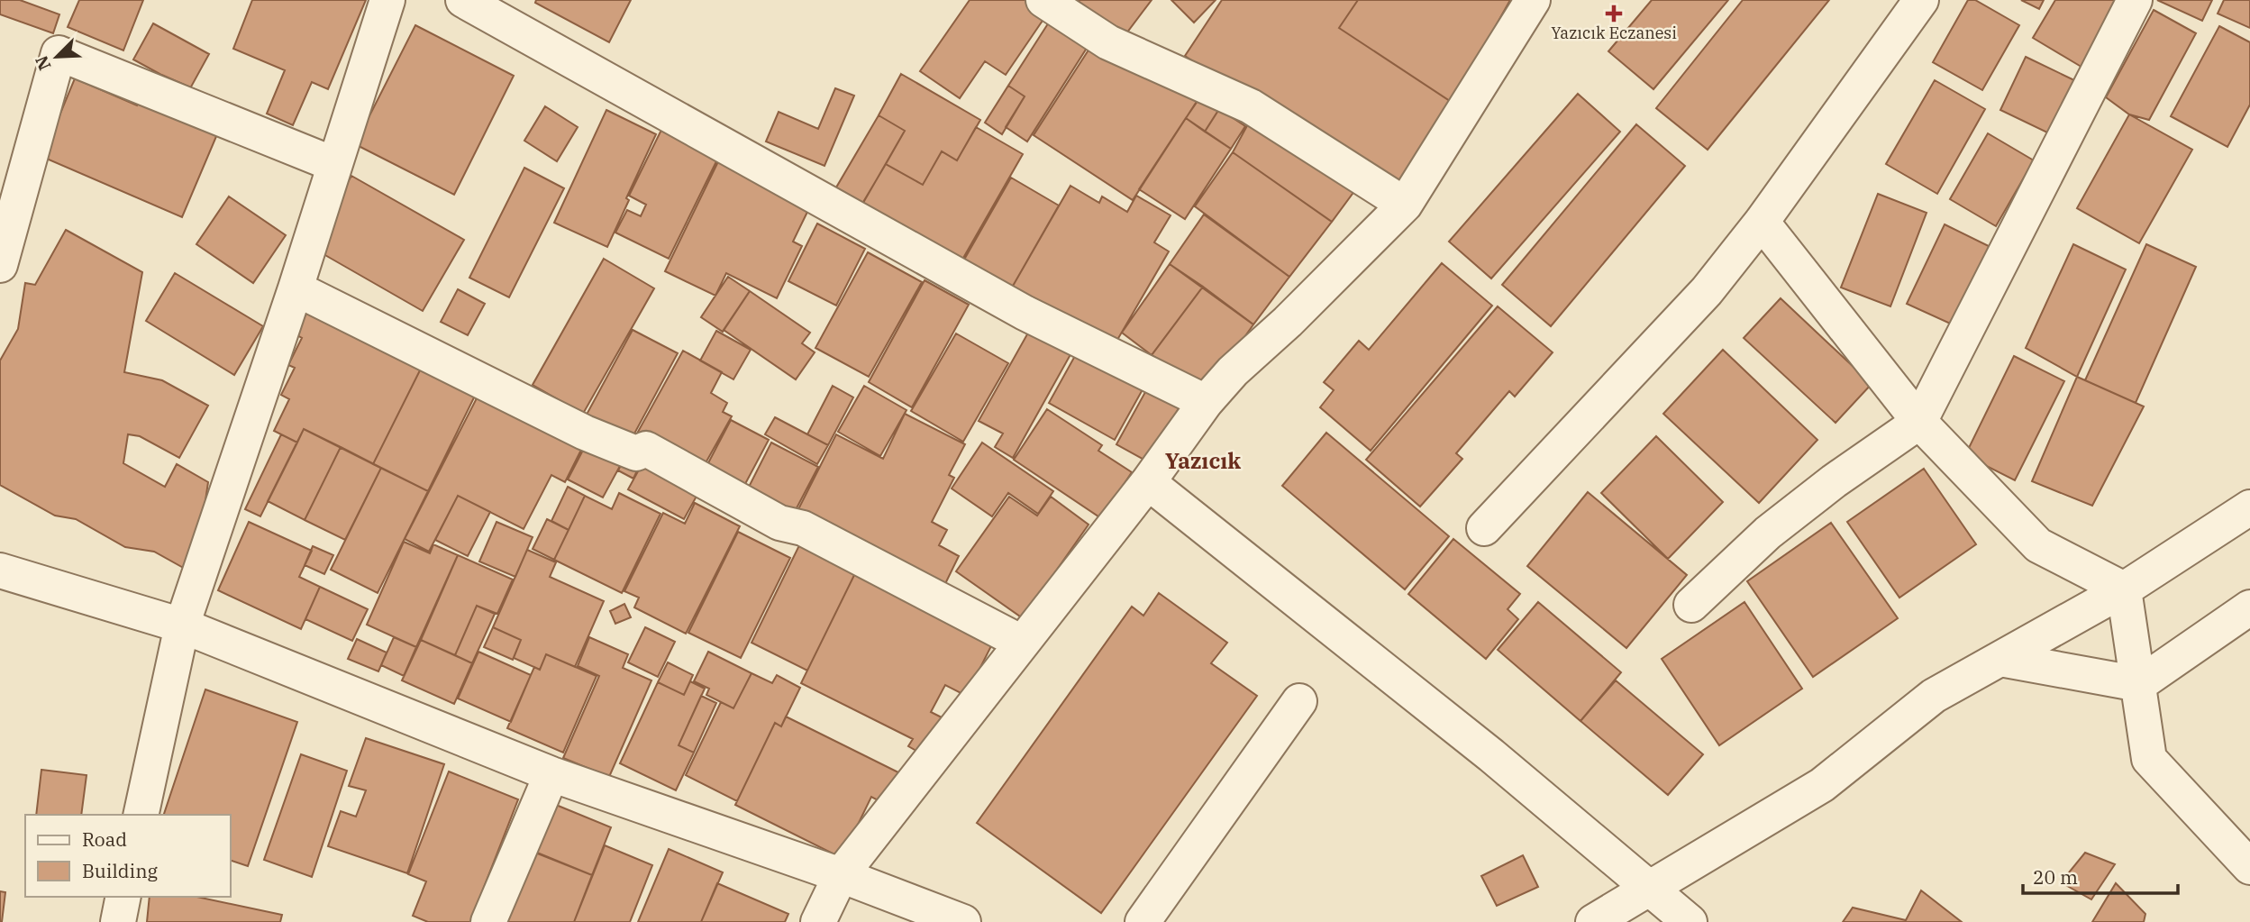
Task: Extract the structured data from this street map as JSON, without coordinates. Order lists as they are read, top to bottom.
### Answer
{
  "districts": ["Yazıcık"],
  "places": {
    "health": ["Yazıcık Eczanesi"]
  },
  "legend": ["Road", "Building"],
  "scale_bar": "20 m",
  "north": "bottom left"
}
